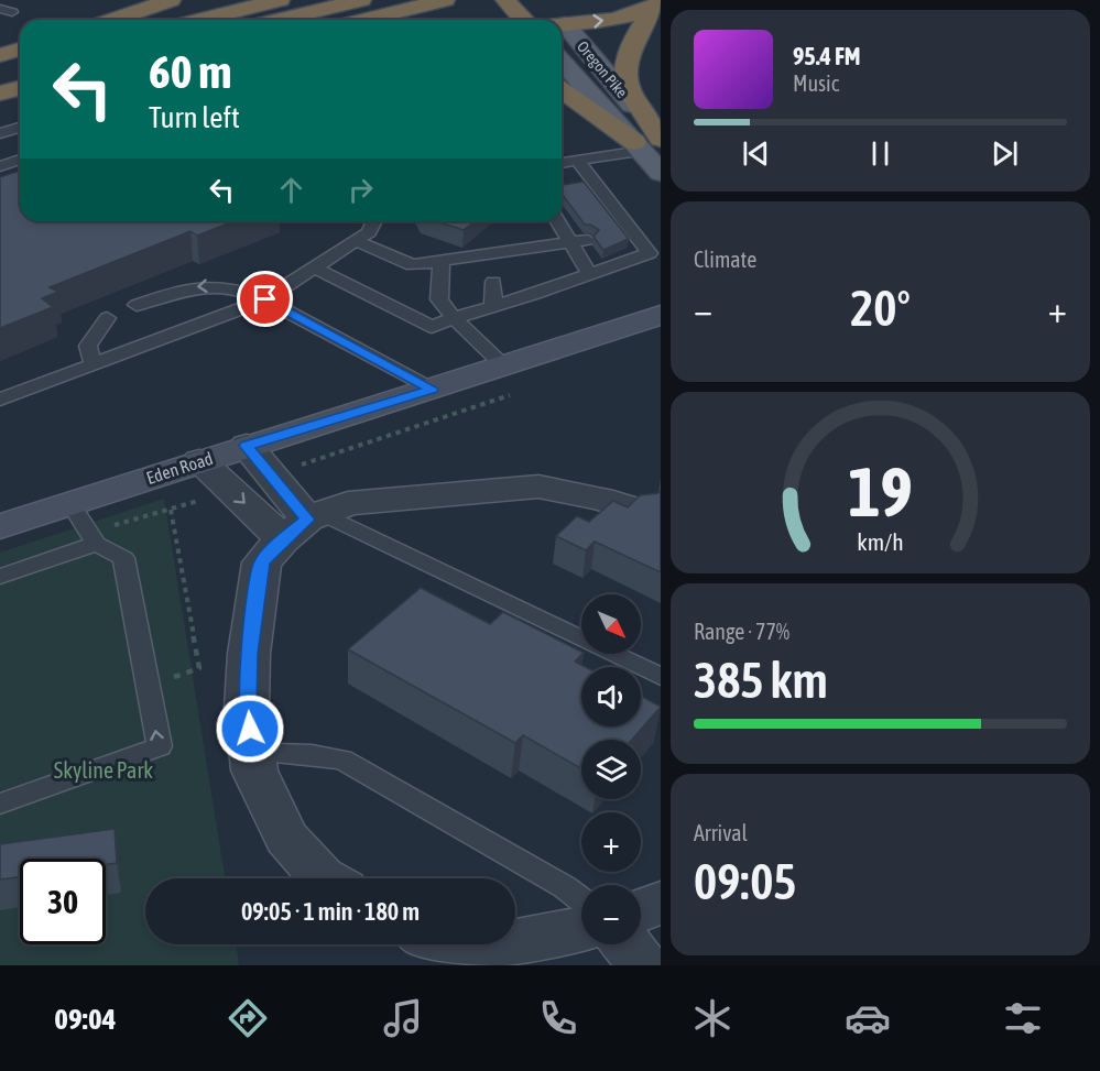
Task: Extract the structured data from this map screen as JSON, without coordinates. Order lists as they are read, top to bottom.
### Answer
{
  "streets": {
    "main road": ["Oregon Pike"],
    "street": ["Eden Road"]
  },
  "parks": ["Skyline Park"],
  "north": "bottom right",
  "page": {
    "turn": ["60 m", "Turn left"],
    "song": ["95.4 FM", "Music"],
    "tile": [
      "Climate",
      ["Range · 77%", "385 km"],
      ["Arrival", "09:05"]
    ],
    "heat": ["−", "20°", "+"],
    "map_buttons": ["+", "−"],
    "limit": "30",
    "trip": "09:05 · 1 min · 180 m",
    "tabs": "09:04",
    "gauge": ["19", "km/h"]
  }
}
